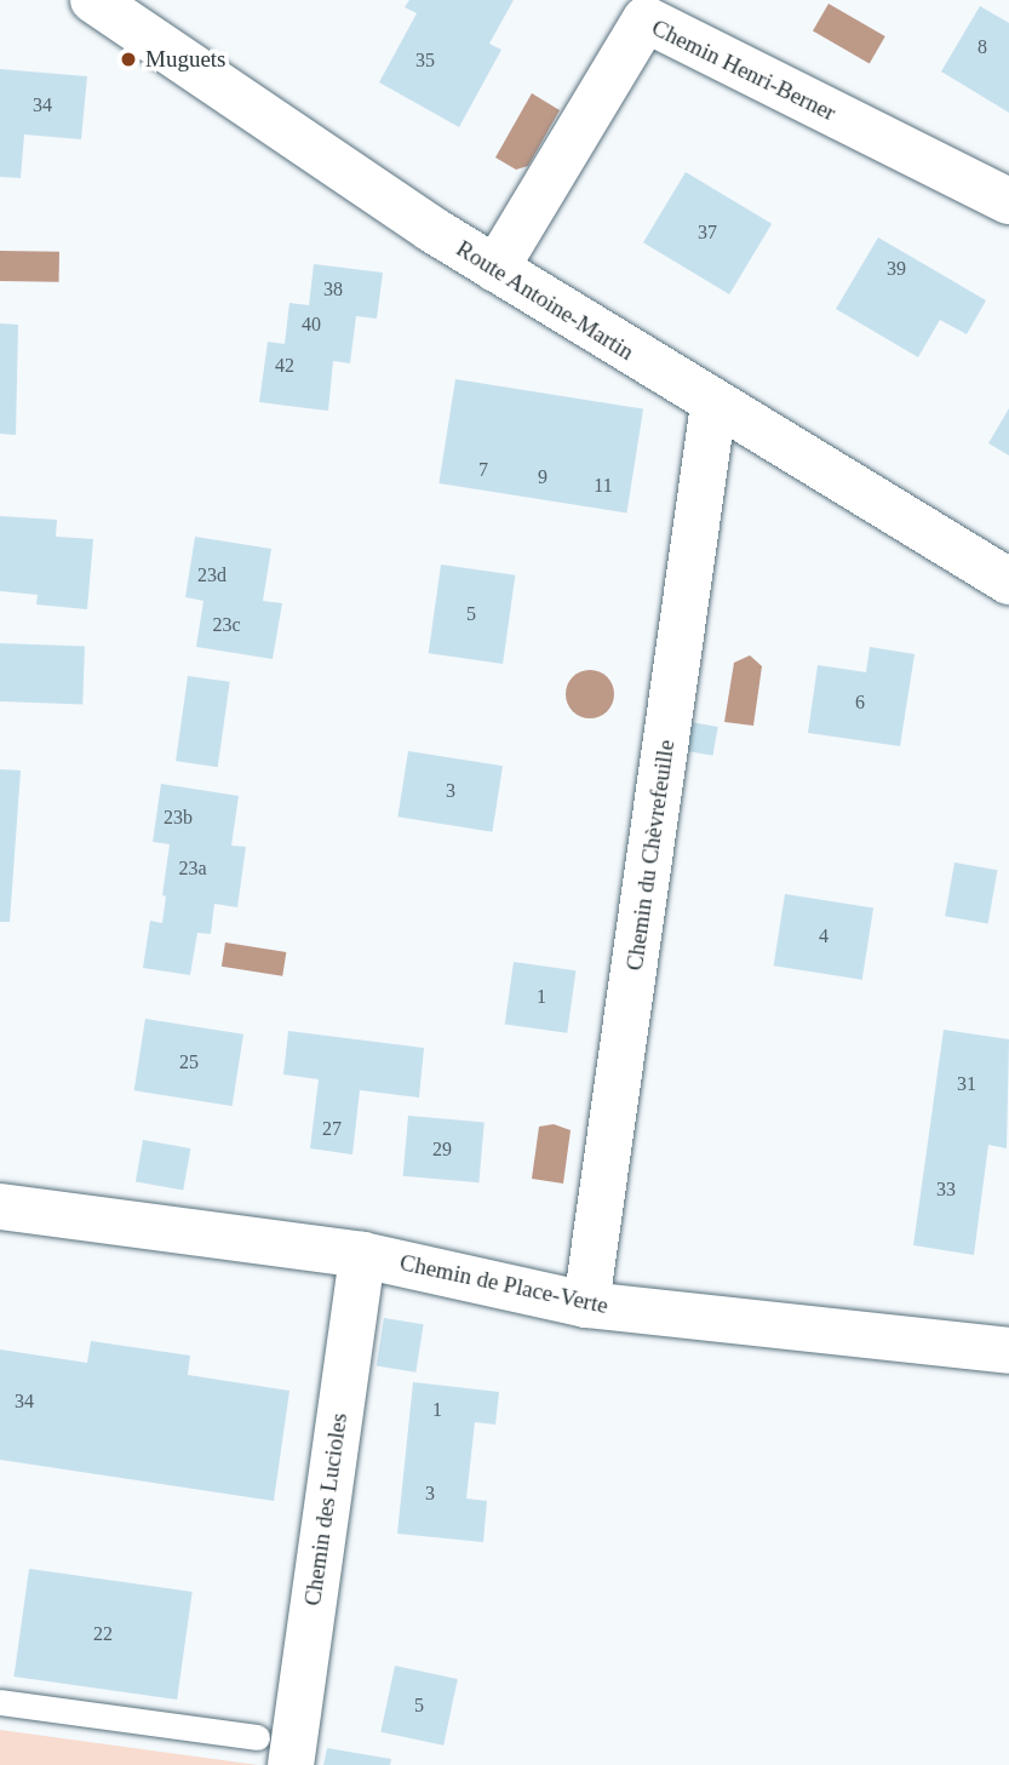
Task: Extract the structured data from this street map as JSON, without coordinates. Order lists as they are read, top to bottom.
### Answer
{
  "streets": {
    "street": [
      "Chemin Henri-Berner",
      "Route Antoine-Martin",
      "Chemin du Chèvrefeuille",
      "Chemin de Place-Verte",
      "Chemin des Lucioles"
    ]
  },
  "crossings": [
    ["Chemin Henri-Berner", "Route Antoine-Martin"],
    ["Route Antoine-Martin", "Chemin du Chèvrefeuille"],
    ["Chemin du Chèvrefeuille", "Chemin de Place-Verte"],
    ["Chemin de Place-Verte", "Chemin des Lucioles"]
  ],
  "places": ["Muguets"],
  "house_numbers": [
    "8",
    "35",
    "34",
    "37",
    "39",
    "38",
    "40",
    "42",
    "7",
    "9",
    "11",
    "23d",
    "5",
    "23c",
    "6",
    "3",
    "23b",
    "23a",
    "4",
    "1",
    "25",
    "31",
    "27",
    "29",
    "33",
    "34",
    "1",
    "3",
    "22",
    "5"
  ]
}
